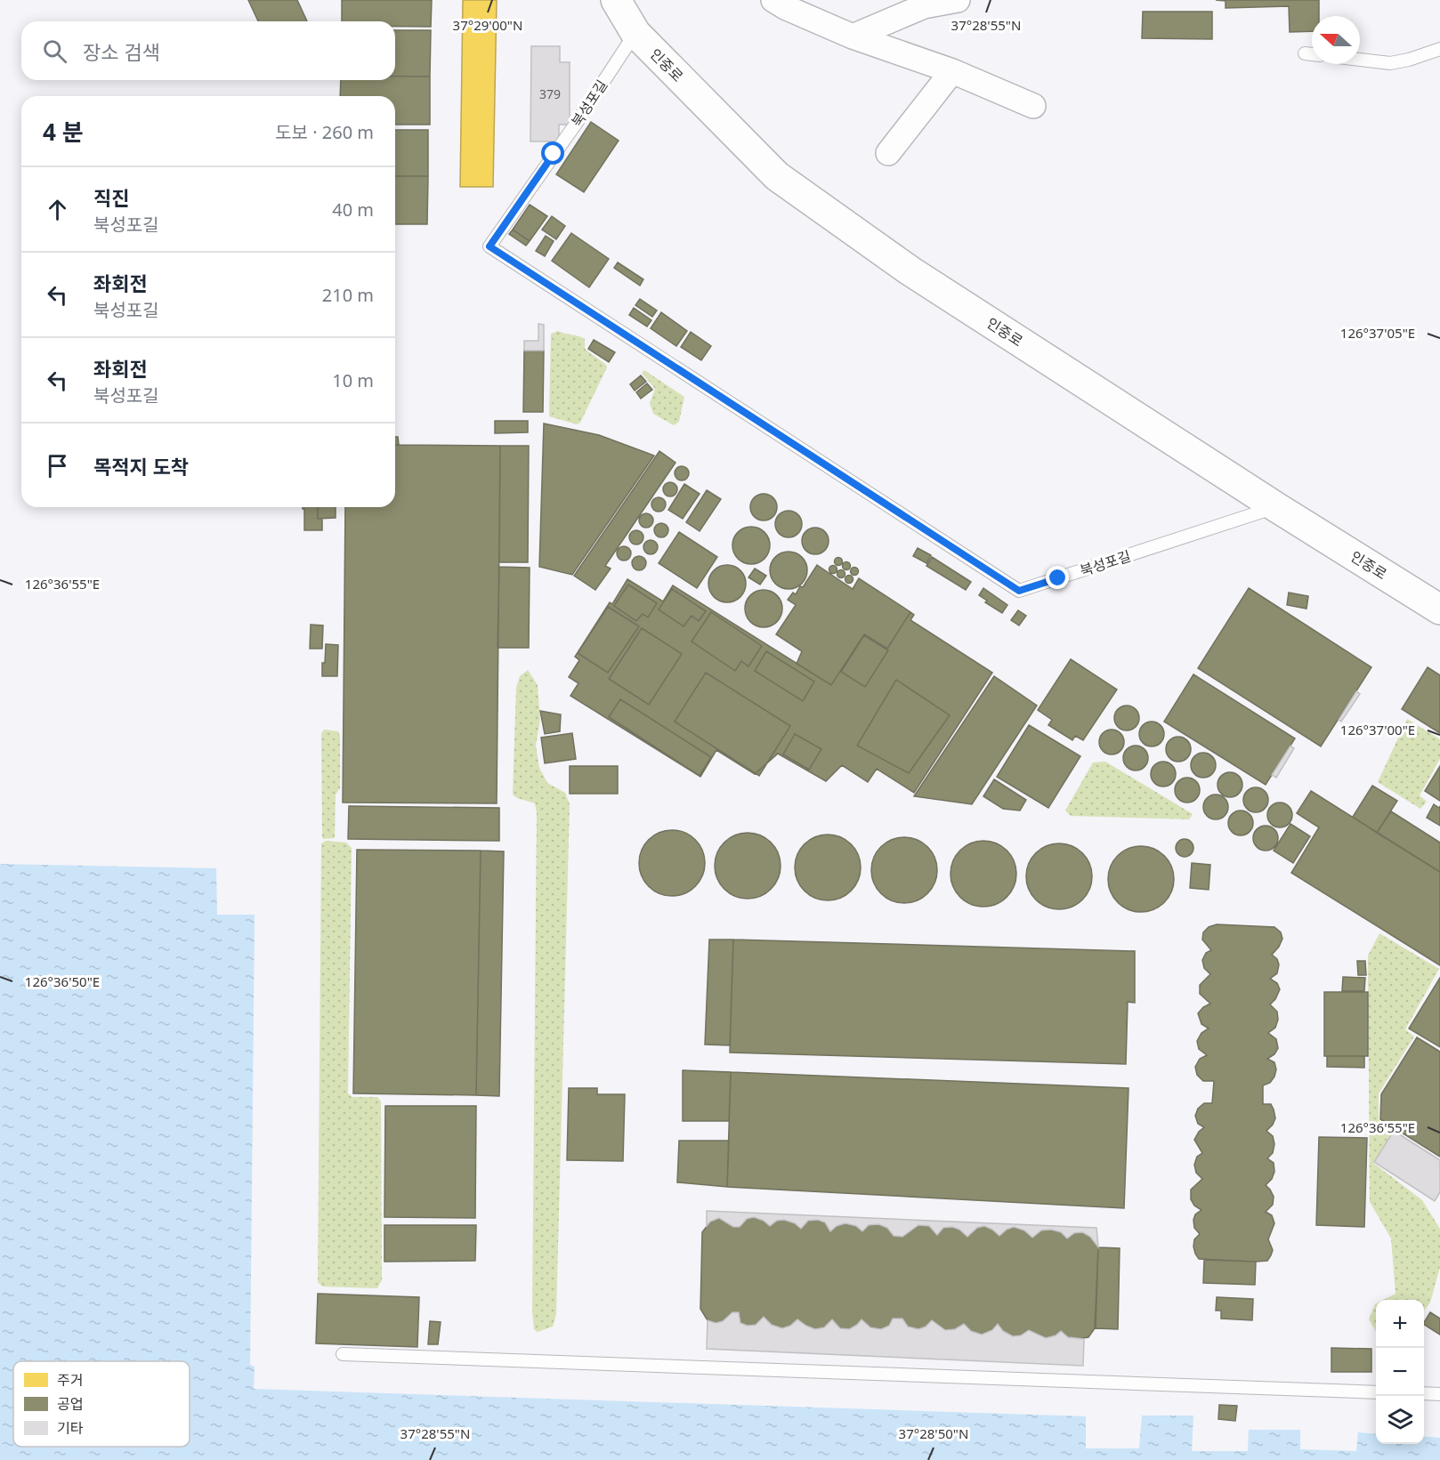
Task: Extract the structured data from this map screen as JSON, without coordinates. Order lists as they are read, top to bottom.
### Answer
{
  "streets": {
    "main road": ["인중로"],
    "lane": ["북성포길"]
  },
  "crossings": [
    ["인중로", "북성포길"]
  ],
  "house_numbers": ["379"],
  "legend": ["주거", "공업", "기타"],
  "north": "left",
  "page": {
    "search": "장소 검색",
    "heading": ["4 분", "도보 · 260 m"],
    "list": [
      ["직진", "북성포길", "40 m"],
      ["좌회전", "북성포길", "210 m"],
      ["좌회전", "북성포길", "10 m"],
      "목적지 도착"
    ],
    "map_buttons": ["+", "−"]
  },
  "coordinates": [
    "37°29'00\"N",
    "37°28'55\"N",
    "126°37'05\"E",
    "126°36'55\"E",
    "126°37'00\"E",
    "126°36'50\"E",
    "37°28'50\"N"
  ]
}
